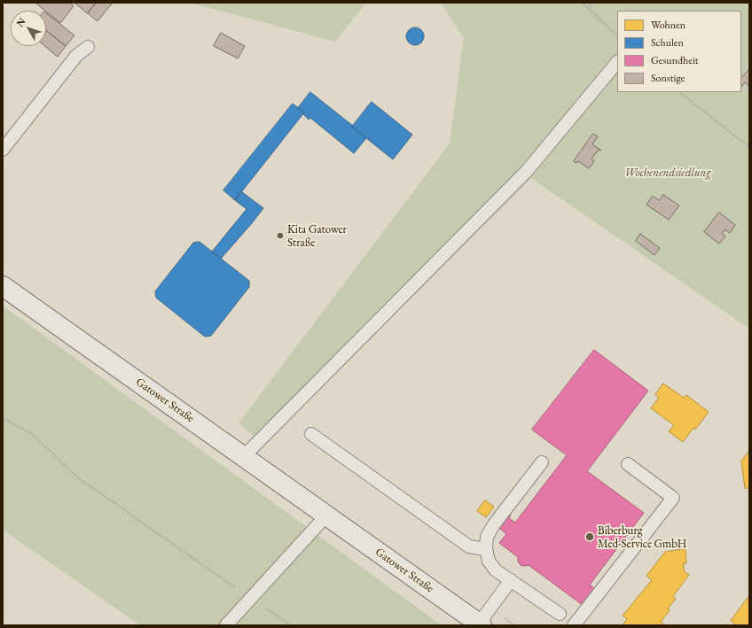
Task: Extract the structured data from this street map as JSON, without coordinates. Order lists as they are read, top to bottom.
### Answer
{
  "streets": {
    "main road": ["Gatower Straße"]
  },
  "parks": ["Wochenendsiedlung"],
  "places": ["Kita Gatower Straße", "Biberburg Med-Service GmbH"],
  "legend": [
    "Wohnen",
    "Schulen",
    "Gesundheit",
    "Sonstige"
  ],
  "north": "top left"
}
